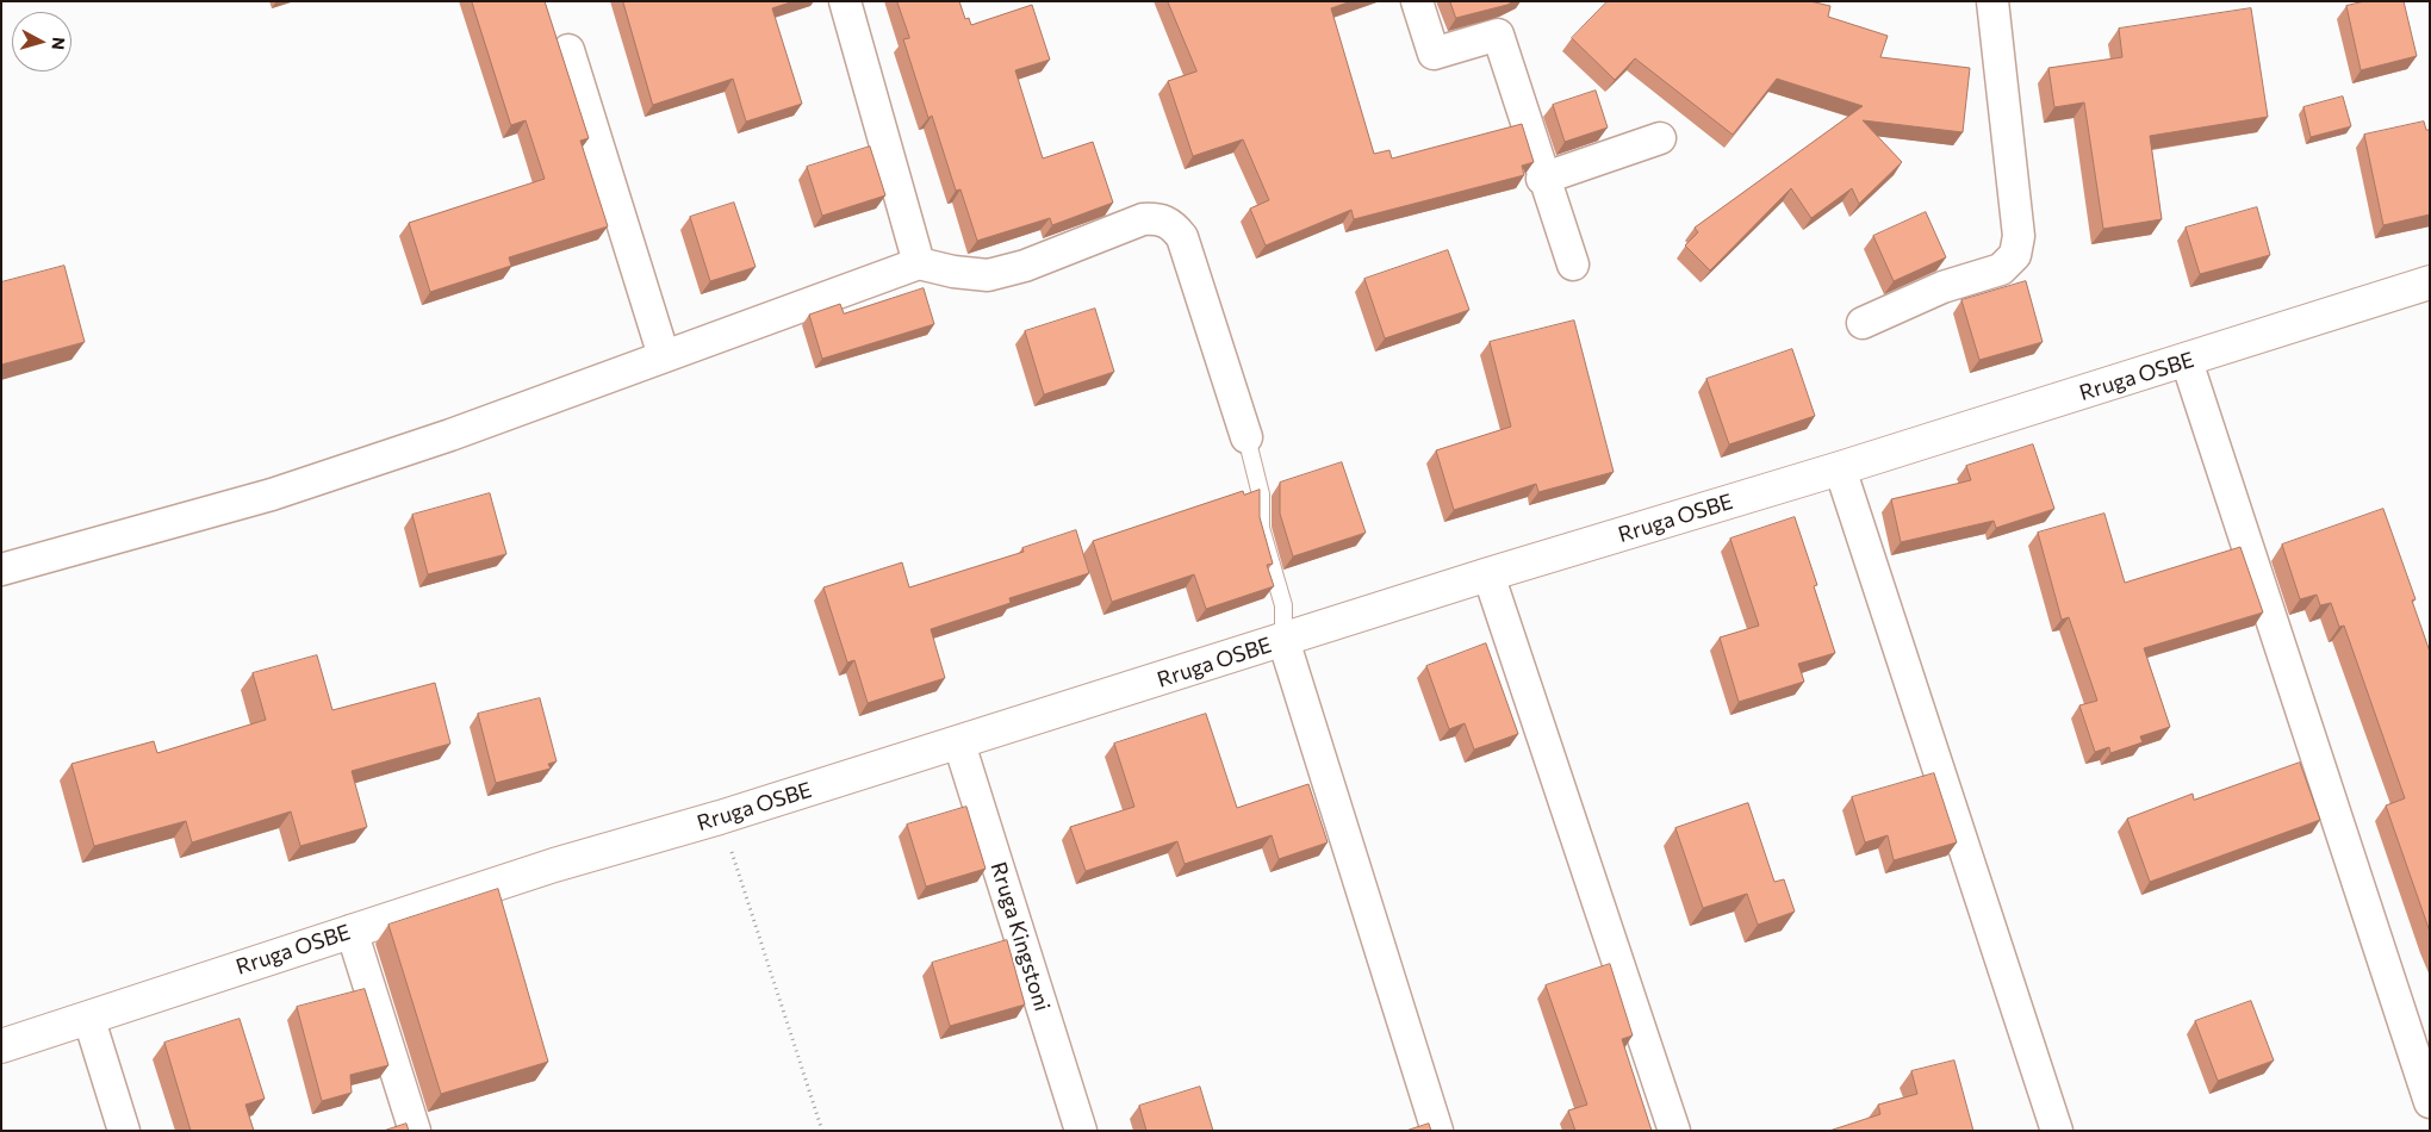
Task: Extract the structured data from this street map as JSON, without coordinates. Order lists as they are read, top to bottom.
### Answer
{
  "streets": {
    "street": ["Rruga OSBE", "Rruga Kingstoni"]
  },
  "crossings": [
    ["Rruga OSBE", "Rruga Kingstoni"]
  ],
  "north": "right"
}
